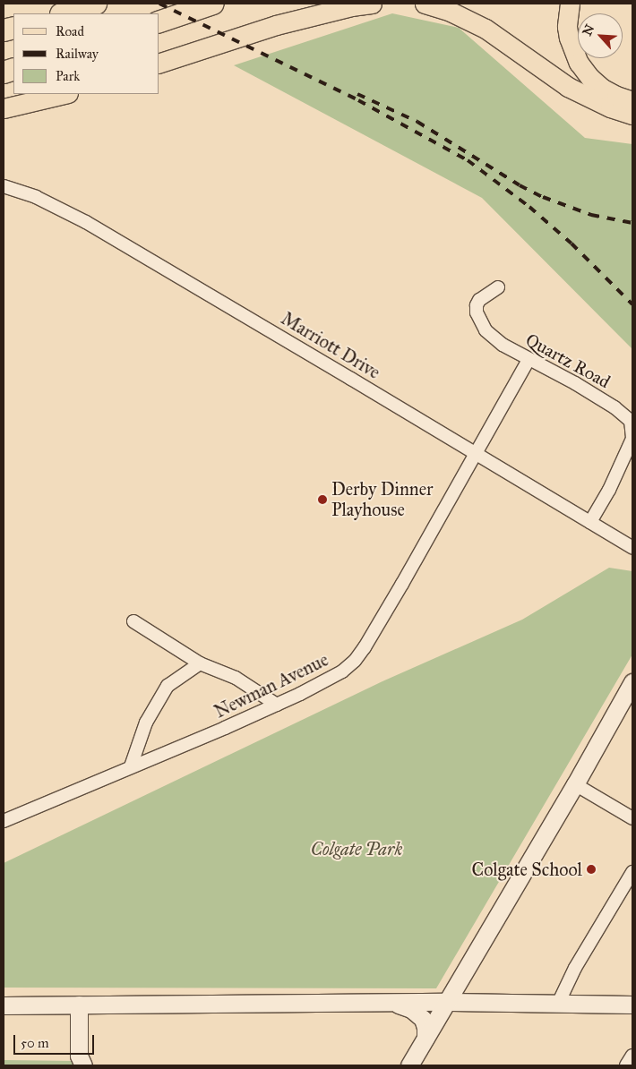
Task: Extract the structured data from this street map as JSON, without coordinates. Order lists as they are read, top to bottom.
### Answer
{
  "streets": {
    "street": ["Marriott Drive", "Quartz Road", "Newman Avenue"]
  },
  "crossings": [
    ["Marriott Drive", "Quartz Road"],
    ["Marriott Drive", "Newman Avenue"],
    ["Quartz Road", "Newman Avenue"]
  ],
  "parks": ["Colgate Park"],
  "places": ["Derby Dinner Playhouse", "Colgate School"],
  "legend": ["Road", "Railway", "Park"],
  "scale_bar": "50 m",
  "north": "top left"
}
